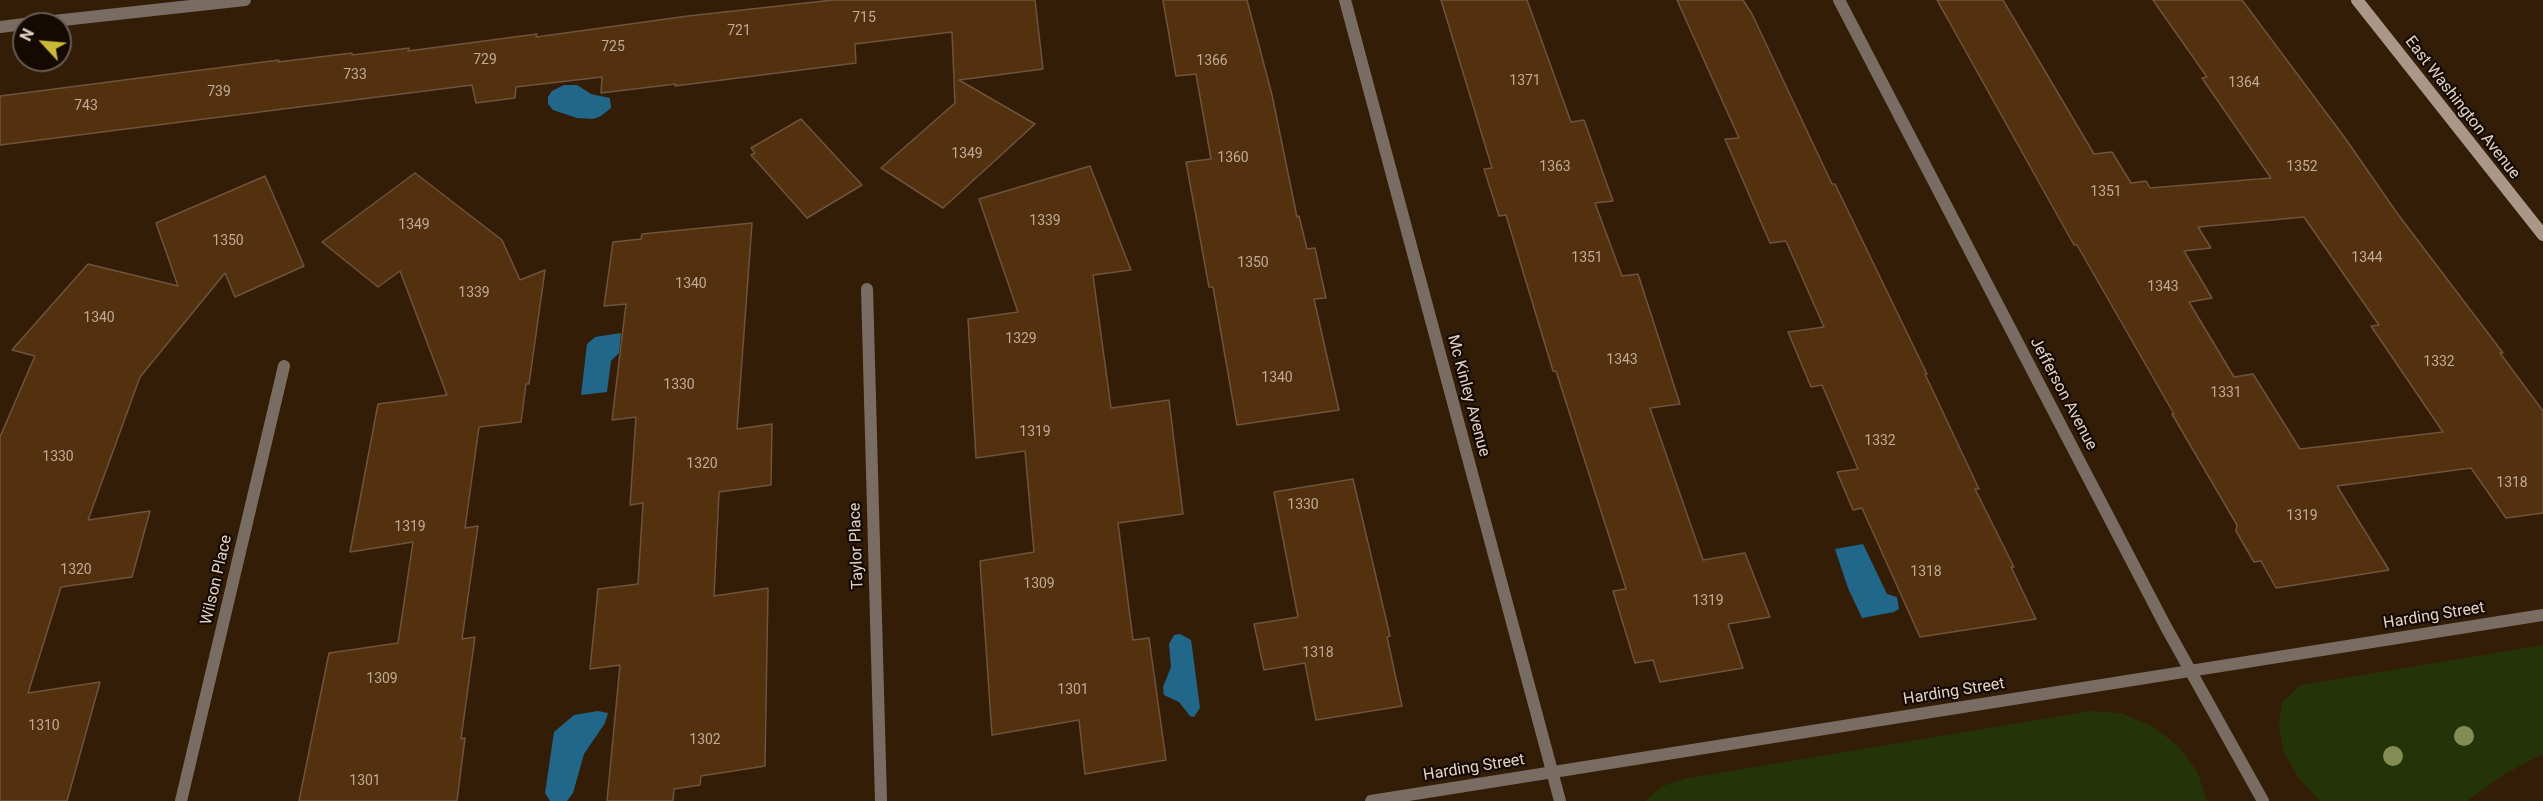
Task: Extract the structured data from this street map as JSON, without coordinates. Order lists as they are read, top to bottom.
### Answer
{
  "streets": {
    "main road": ["East Washington Avenue"],
    "street": [
      "Jefferson Avenue",
      "Mc Kinley Avenue",
      "Taylor Place",
      "Wilson Place",
      "Harding Street"
    ]
  },
  "crossings": [
    ["Jefferson Avenue", "Harding Street"],
    ["Mc Kinley Avenue", "Harding Street"]
  ],
  "house_numbers": [
    "715",
    "721",
    "725",
    "729",
    "1366",
    "733",
    "1371",
    "1364",
    "739",
    "743",
    "1349",
    "1360",
    "1363",
    "1352",
    "1351",
    "1339",
    "1349",
    "1350",
    "1351",
    "1344",
    "1350",
    "1340",
    "1343",
    "1339",
    "1340",
    "1329",
    "1343",
    "1332",
    "1340",
    "1330",
    "1331",
    "1319",
    "1332",
    "1330",
    "1320",
    "1318",
    "1330",
    "1319",
    "1319",
    "1320",
    "1318",
    "1309",
    "1319",
    "1318",
    "1309",
    "1301",
    "1310",
    "1302",
    "1301"
  ],
  "north": "top left"
}
